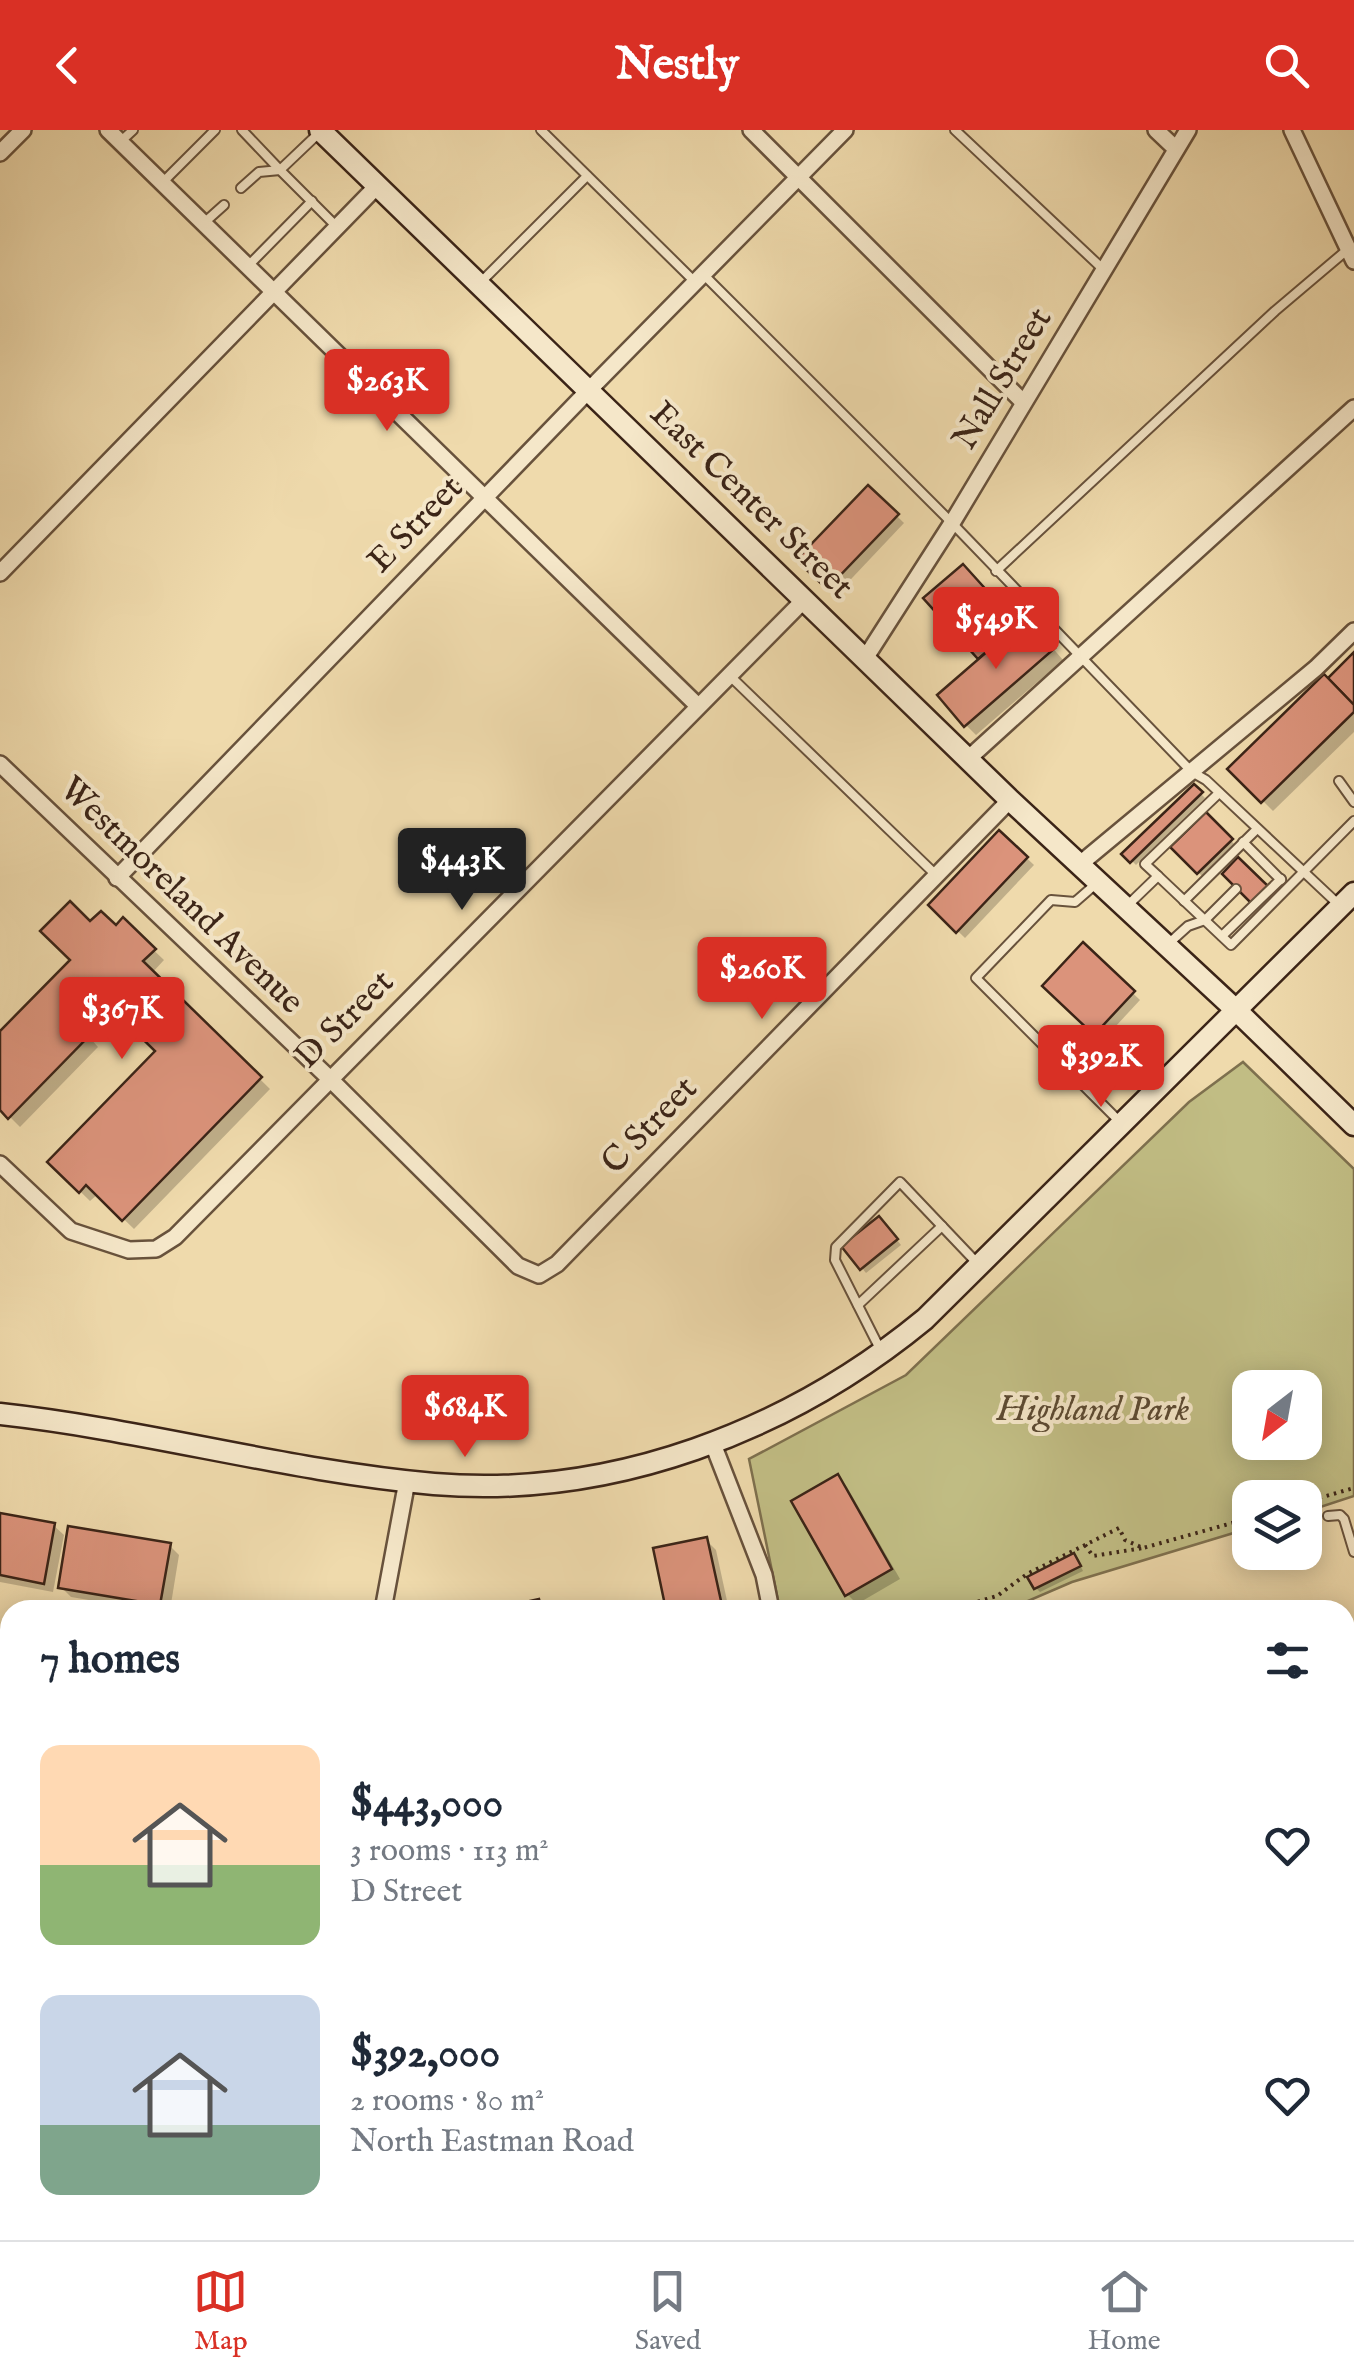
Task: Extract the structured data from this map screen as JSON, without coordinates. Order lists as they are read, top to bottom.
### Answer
{
  "streets": {
    "main road": ["East Center Street"],
    "street": [
      "Nall Street",
      "E Street",
      "Westmoreland Avenue",
      "D Street",
      "C Street"
    ]
  },
  "crossings": [
    ["Nall Street", "East Center Street"],
    ["East Center Street", "E Street"],
    ["East Center Street", "D Street"],
    ["East Center Street", "C Street"],
    ["E Street", "Westmoreland Avenue"],
    ["Westmoreland Avenue", "D Street"],
    ["Westmoreland Avenue", "C Street"]
  ],
  "parks": ["Highland Park"],
  "north": "bottom left",
  "page": {
    "header": "Nestly",
    "price": [
      "$263K",
      "$549K",
      "$443K",
      "$260K",
      "$367K",
      "$392K",
      "$684K"
    ],
    "heading": "7 homes",
    "list": [
      {
        "name": "$443,000",
        "note": "3 rooms · 113 m² · D Street"
      },
      {
        "name": "$392,000",
        "note": "2 rooms · 80 m² · North Eastman Road"
      }
    ],
    "tabs": ["Map", "Saved", "Home"]
  }
}
